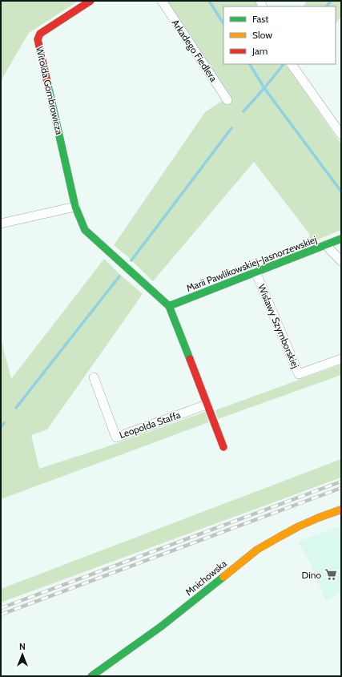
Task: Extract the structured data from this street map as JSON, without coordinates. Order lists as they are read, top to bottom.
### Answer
{
  "streets": {
    "street": [
      "Arkadego Fiedlera",
      "Witolda Gombrowicza",
      "Marii Pawlikowskiej-Jasnorzewskiej",
      "Wisławy Szymborskiej",
      "Leopolda Staffa",
      "Mnichowska"
    ]
  },
  "crossings": [
    ["Witolda Gombrowicza", "Marii Pawlikowskiej-Jasnorzewskiej"],
    ["Marii Pawlikowskiej-Jasnorzewskiej", "Wisławy Szymborskiej"]
  ],
  "places": {
    "supermarket": ["Dino"]
  },
  "legend": ["Fast", "Slow", "Jam"],
  "north": "top"
}
